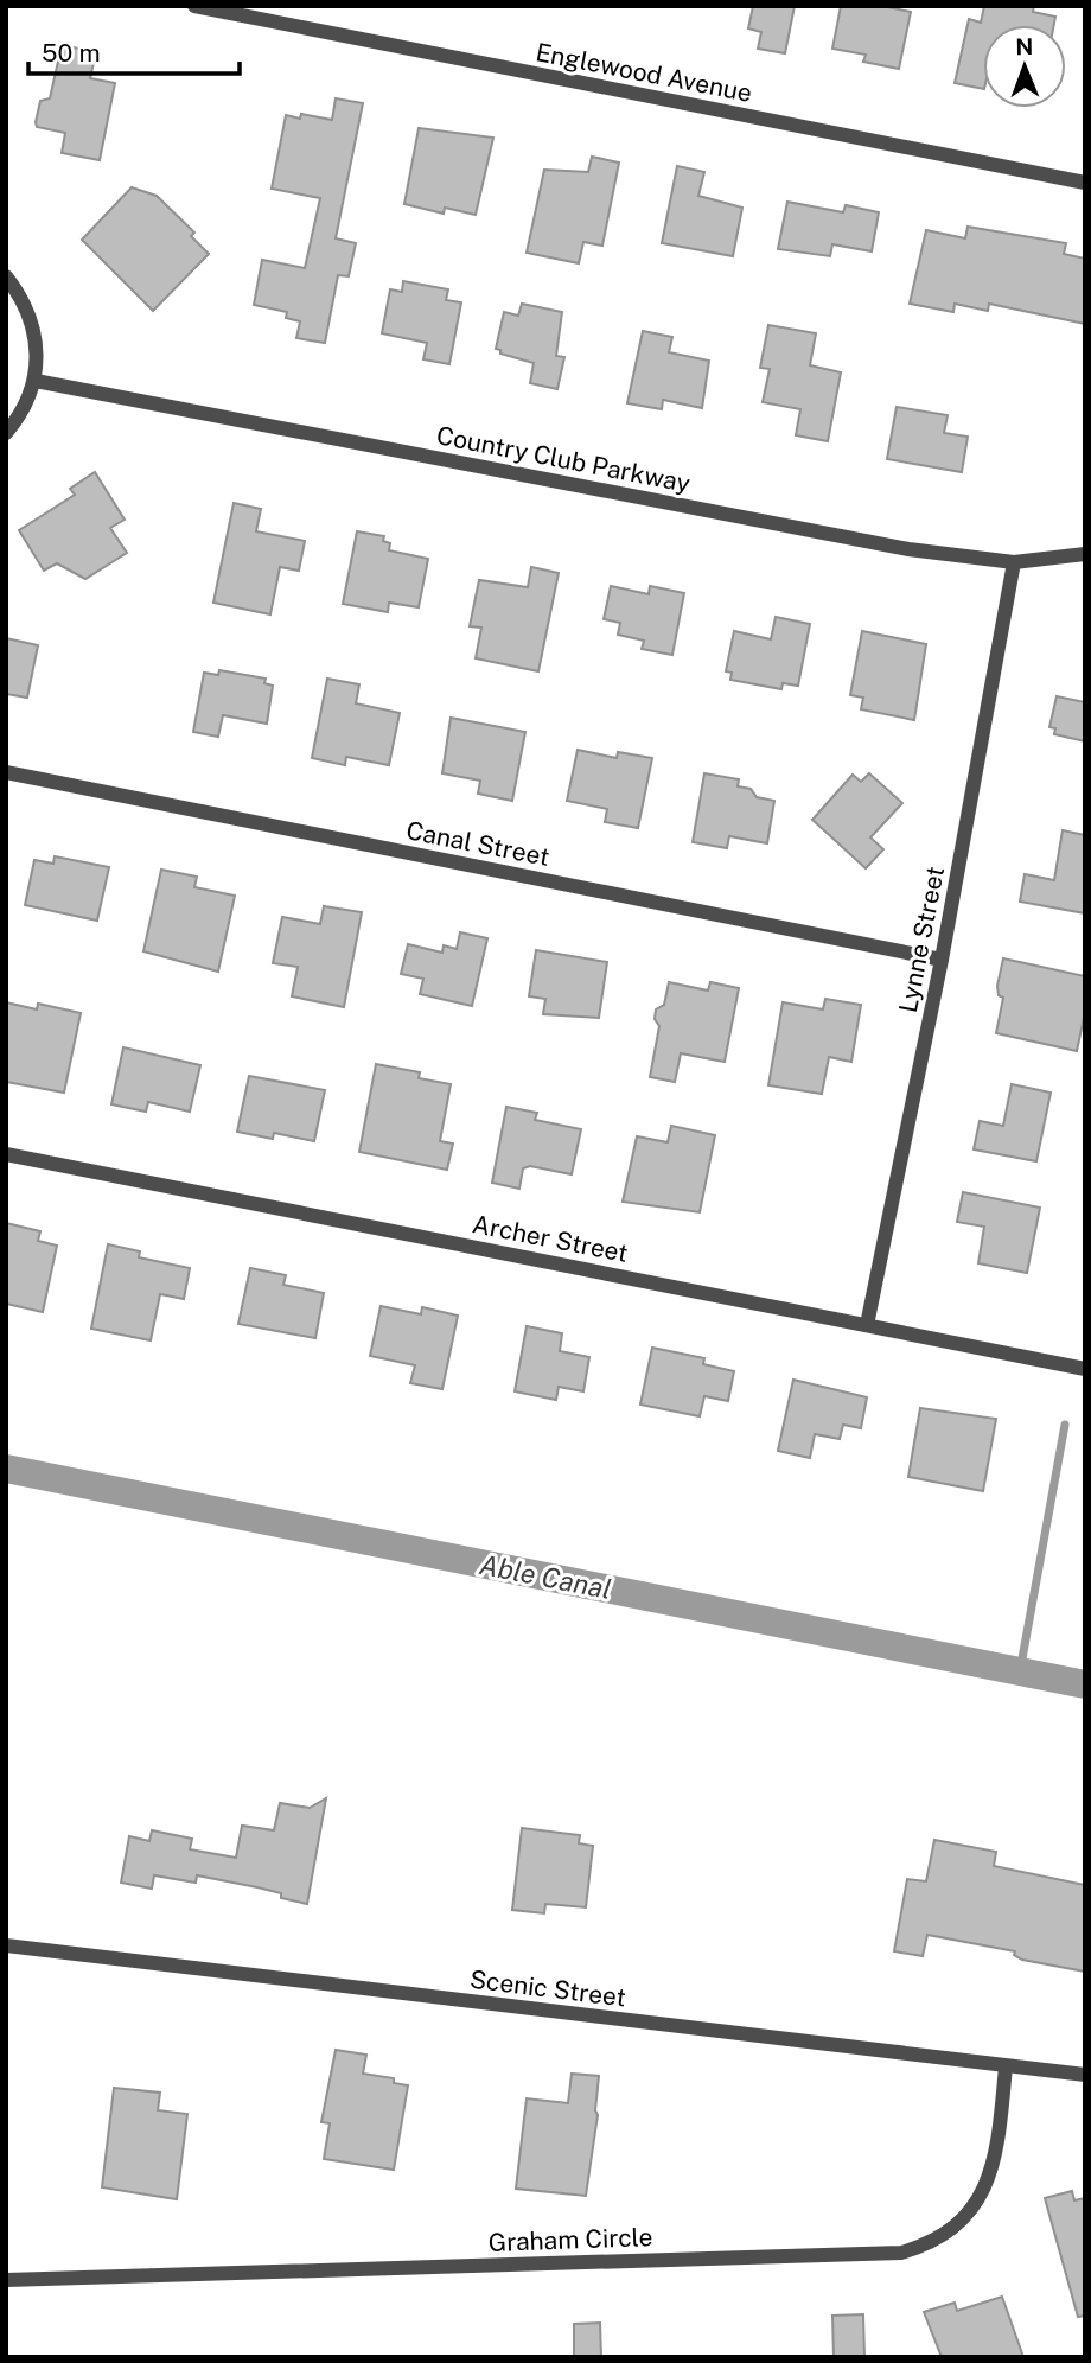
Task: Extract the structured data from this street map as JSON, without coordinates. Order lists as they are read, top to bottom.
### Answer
{
  "streets": {
    "street": [
      "Englewood Avenue",
      "Country Club Parkway",
      "Canal Street",
      "Lynne Street",
      "Archer Street",
      "Scenic Street",
      "Graham Circle"
    ]
  },
  "crossings": [
    ["Country Club Parkway", "Lynne Street"],
    ["Canal Street", "Lynne Street"],
    ["Lynne Street", "Archer Street"],
    ["Scenic Street", "Graham Circle"]
  ],
  "water": ["Able Canal"],
  "scale_bar": "50 m",
  "north": "top"
}
